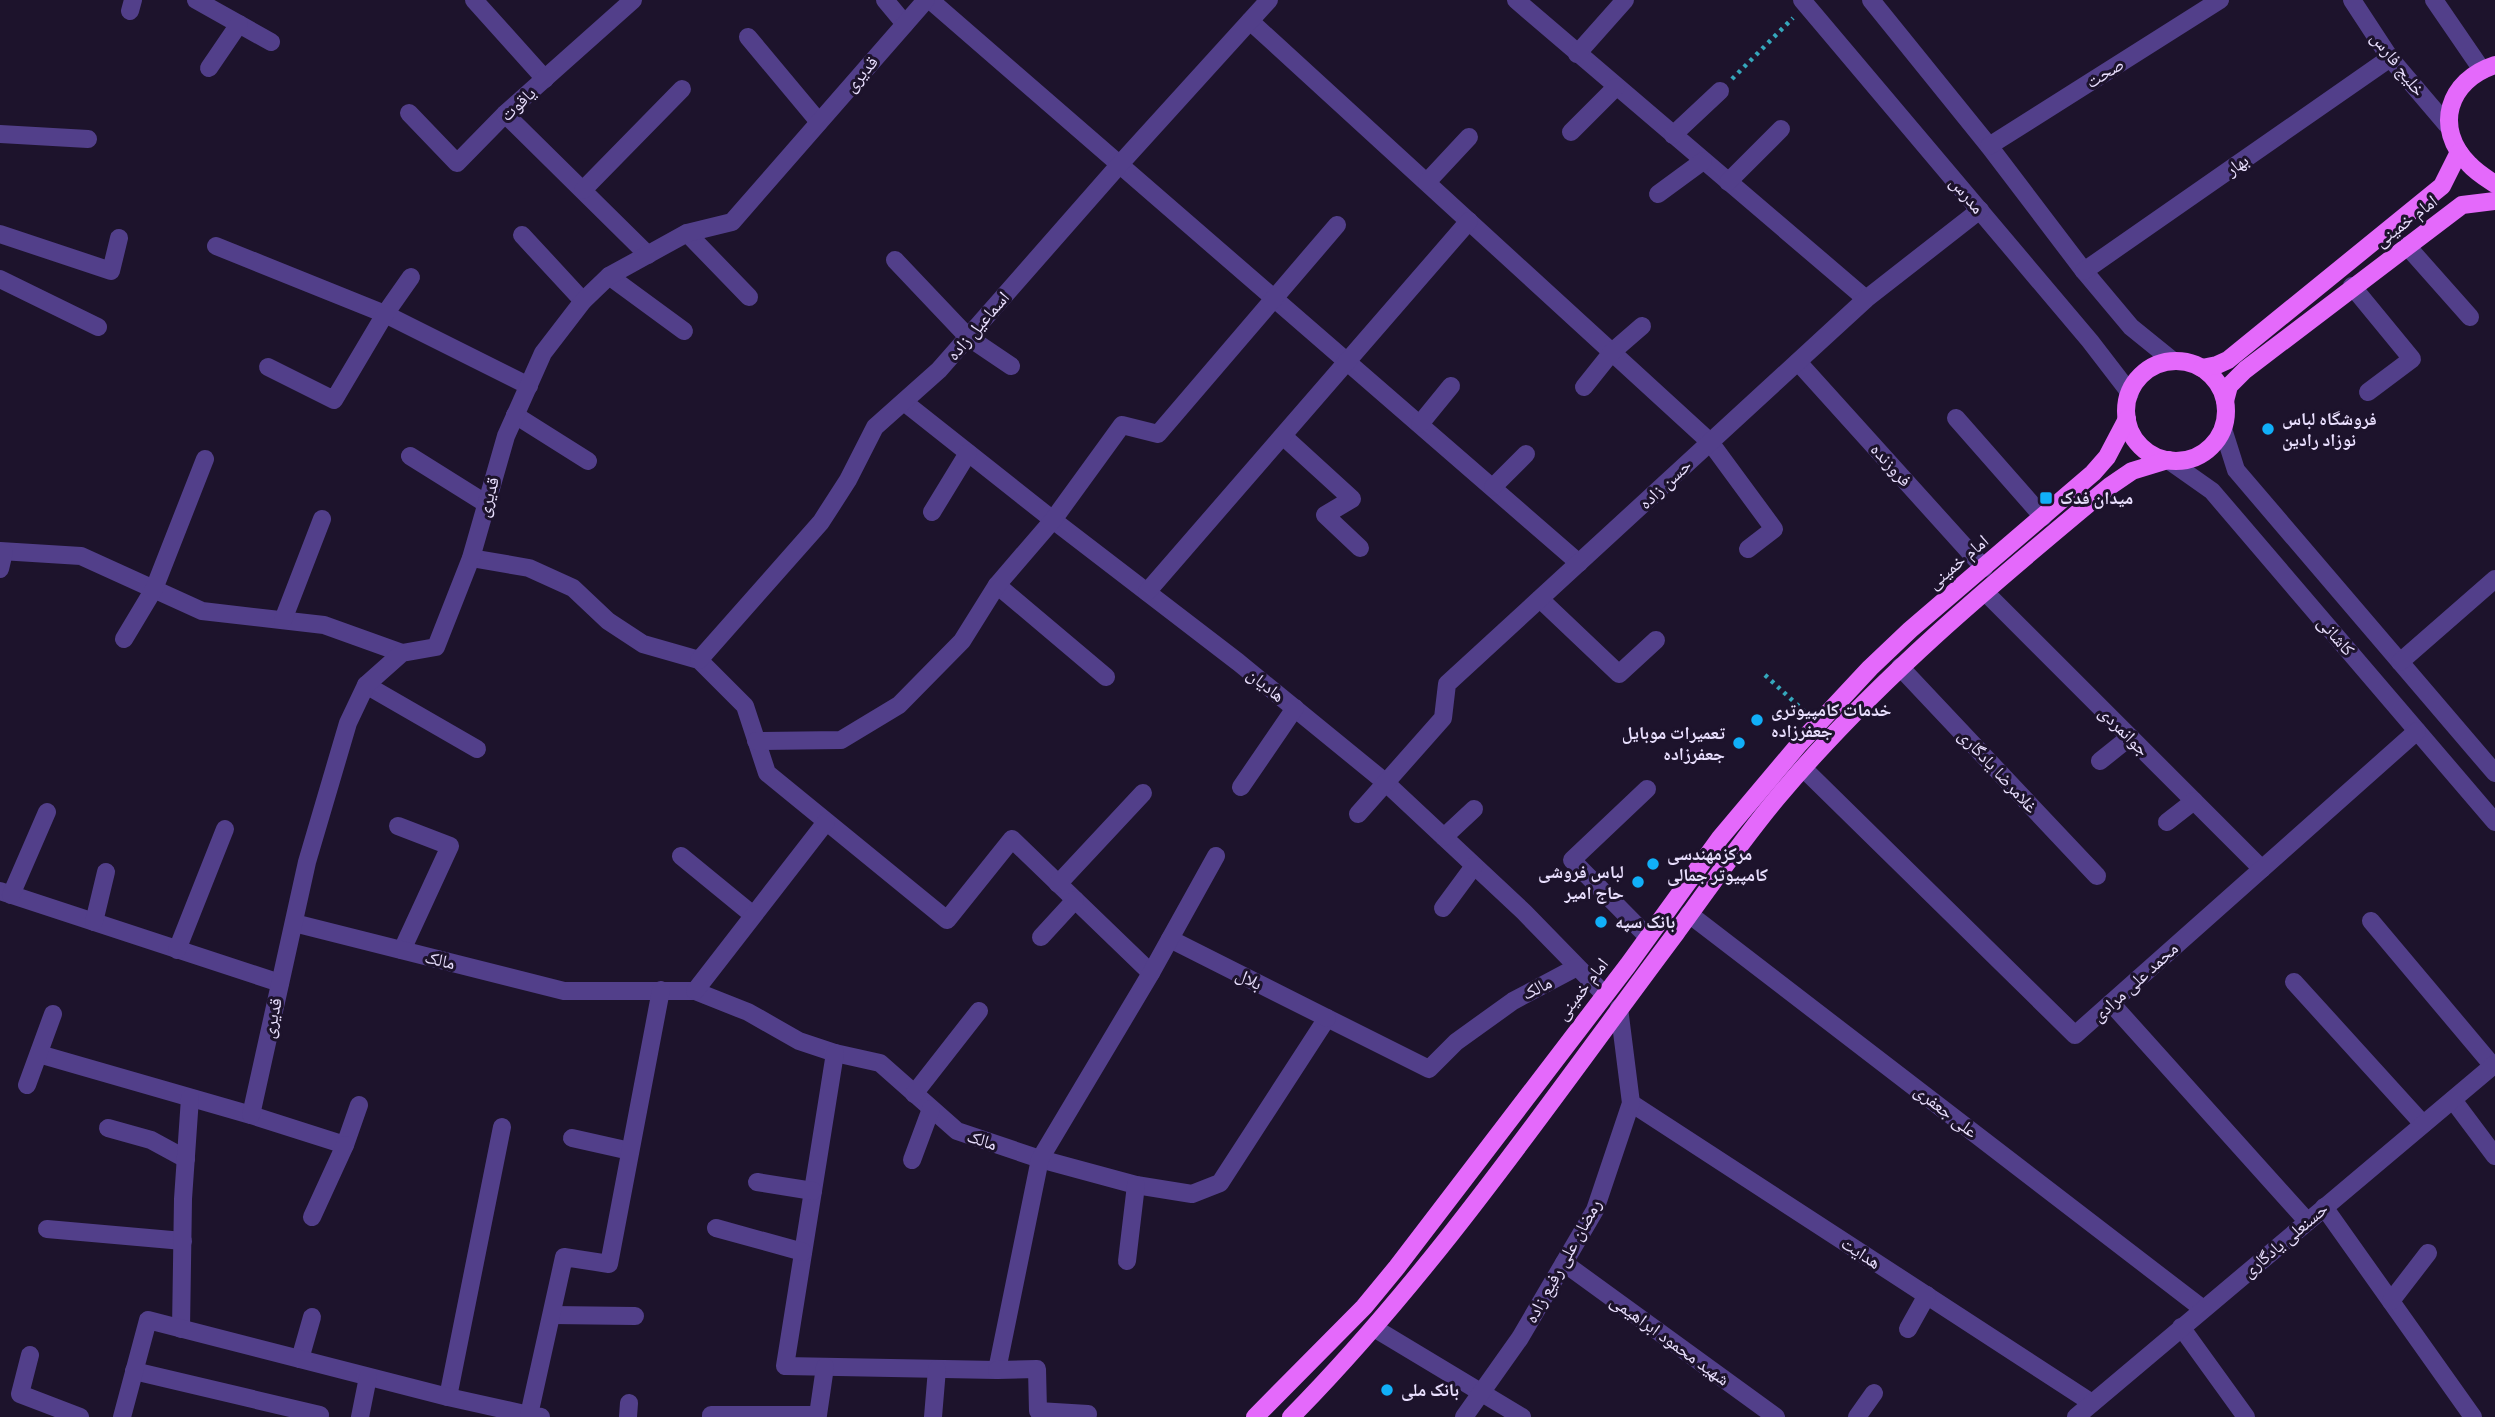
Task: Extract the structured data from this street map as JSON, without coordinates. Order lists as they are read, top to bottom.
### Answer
{
  "streets": {
    "main road": ["امام خمینی"],
    "street": [
      "خلیج فارس",
      "صحت",
      "قدیری",
      "یاقوت",
      "بهار",
      "مدرس",
      "اسماعیل زاده",
      "فروزنده",
      "حسن زاده",
      "کاشانی",
      "هادیان",
      "جوانمردی",
      "غلامرضا یادگاری",
      "مالک",
      "بلال",
      "محمد علی مرادی",
      "علی جعفری",
      "حسنعلی یادگاری",
      "هدایت",
      "رمضان علی رفیع زاده",
      "شهید محمود ابراهیمی"
    ]
  },
  "crossings": [
    ["خلیج فارس", "بهار"],
    ["قدیری", "مالک"],
    ["مدرس", "امام خمینی"],
    ["مدرس", "حسن زاده"],
    ["مدرس", "کاشانی"],
    ["امام خمینی", "فروزنده"],
    ["امام خمینی", "کاشانی"],
    ["امام خمینی", "هادیان"],
    ["اسماعیل زاده", "هادیان"],
    ["فروزنده", "حسن زاده"],
    ["حسن زاده", "هادیان"],
    ["کاشانی", "محمد علی مرادی"],
    ["هادیان", "مالک"],
    ["جوانمردی", "محمد علی مرادی"],
    ["مالک", "بلال"],
    ["علی جعفری", "حسنعلی یادگاری"],
    ["حسنعلی یادگاری", "هدایت"],
    ["هدایت", "رمضان علی رفیع زاده"],
    ["رمضان علی رفیع زاده", "شهید محمود ابراهیمی"]
  ],
  "places": {
    "other": [
      "فروشگاه لباس نوزاد رادین",
      "خدمات کامپیوتری جعفرزاده",
      "تعمیرات موبایل جعفرزاده",
      "مرکزمهندسی کامپیوتر جمالی",
      "لباس فروشی حاج امیر",
      "بانک سپه",
      "بانک ملی"
    ],
    "transit": ["میدان فدک"]
  }
}
